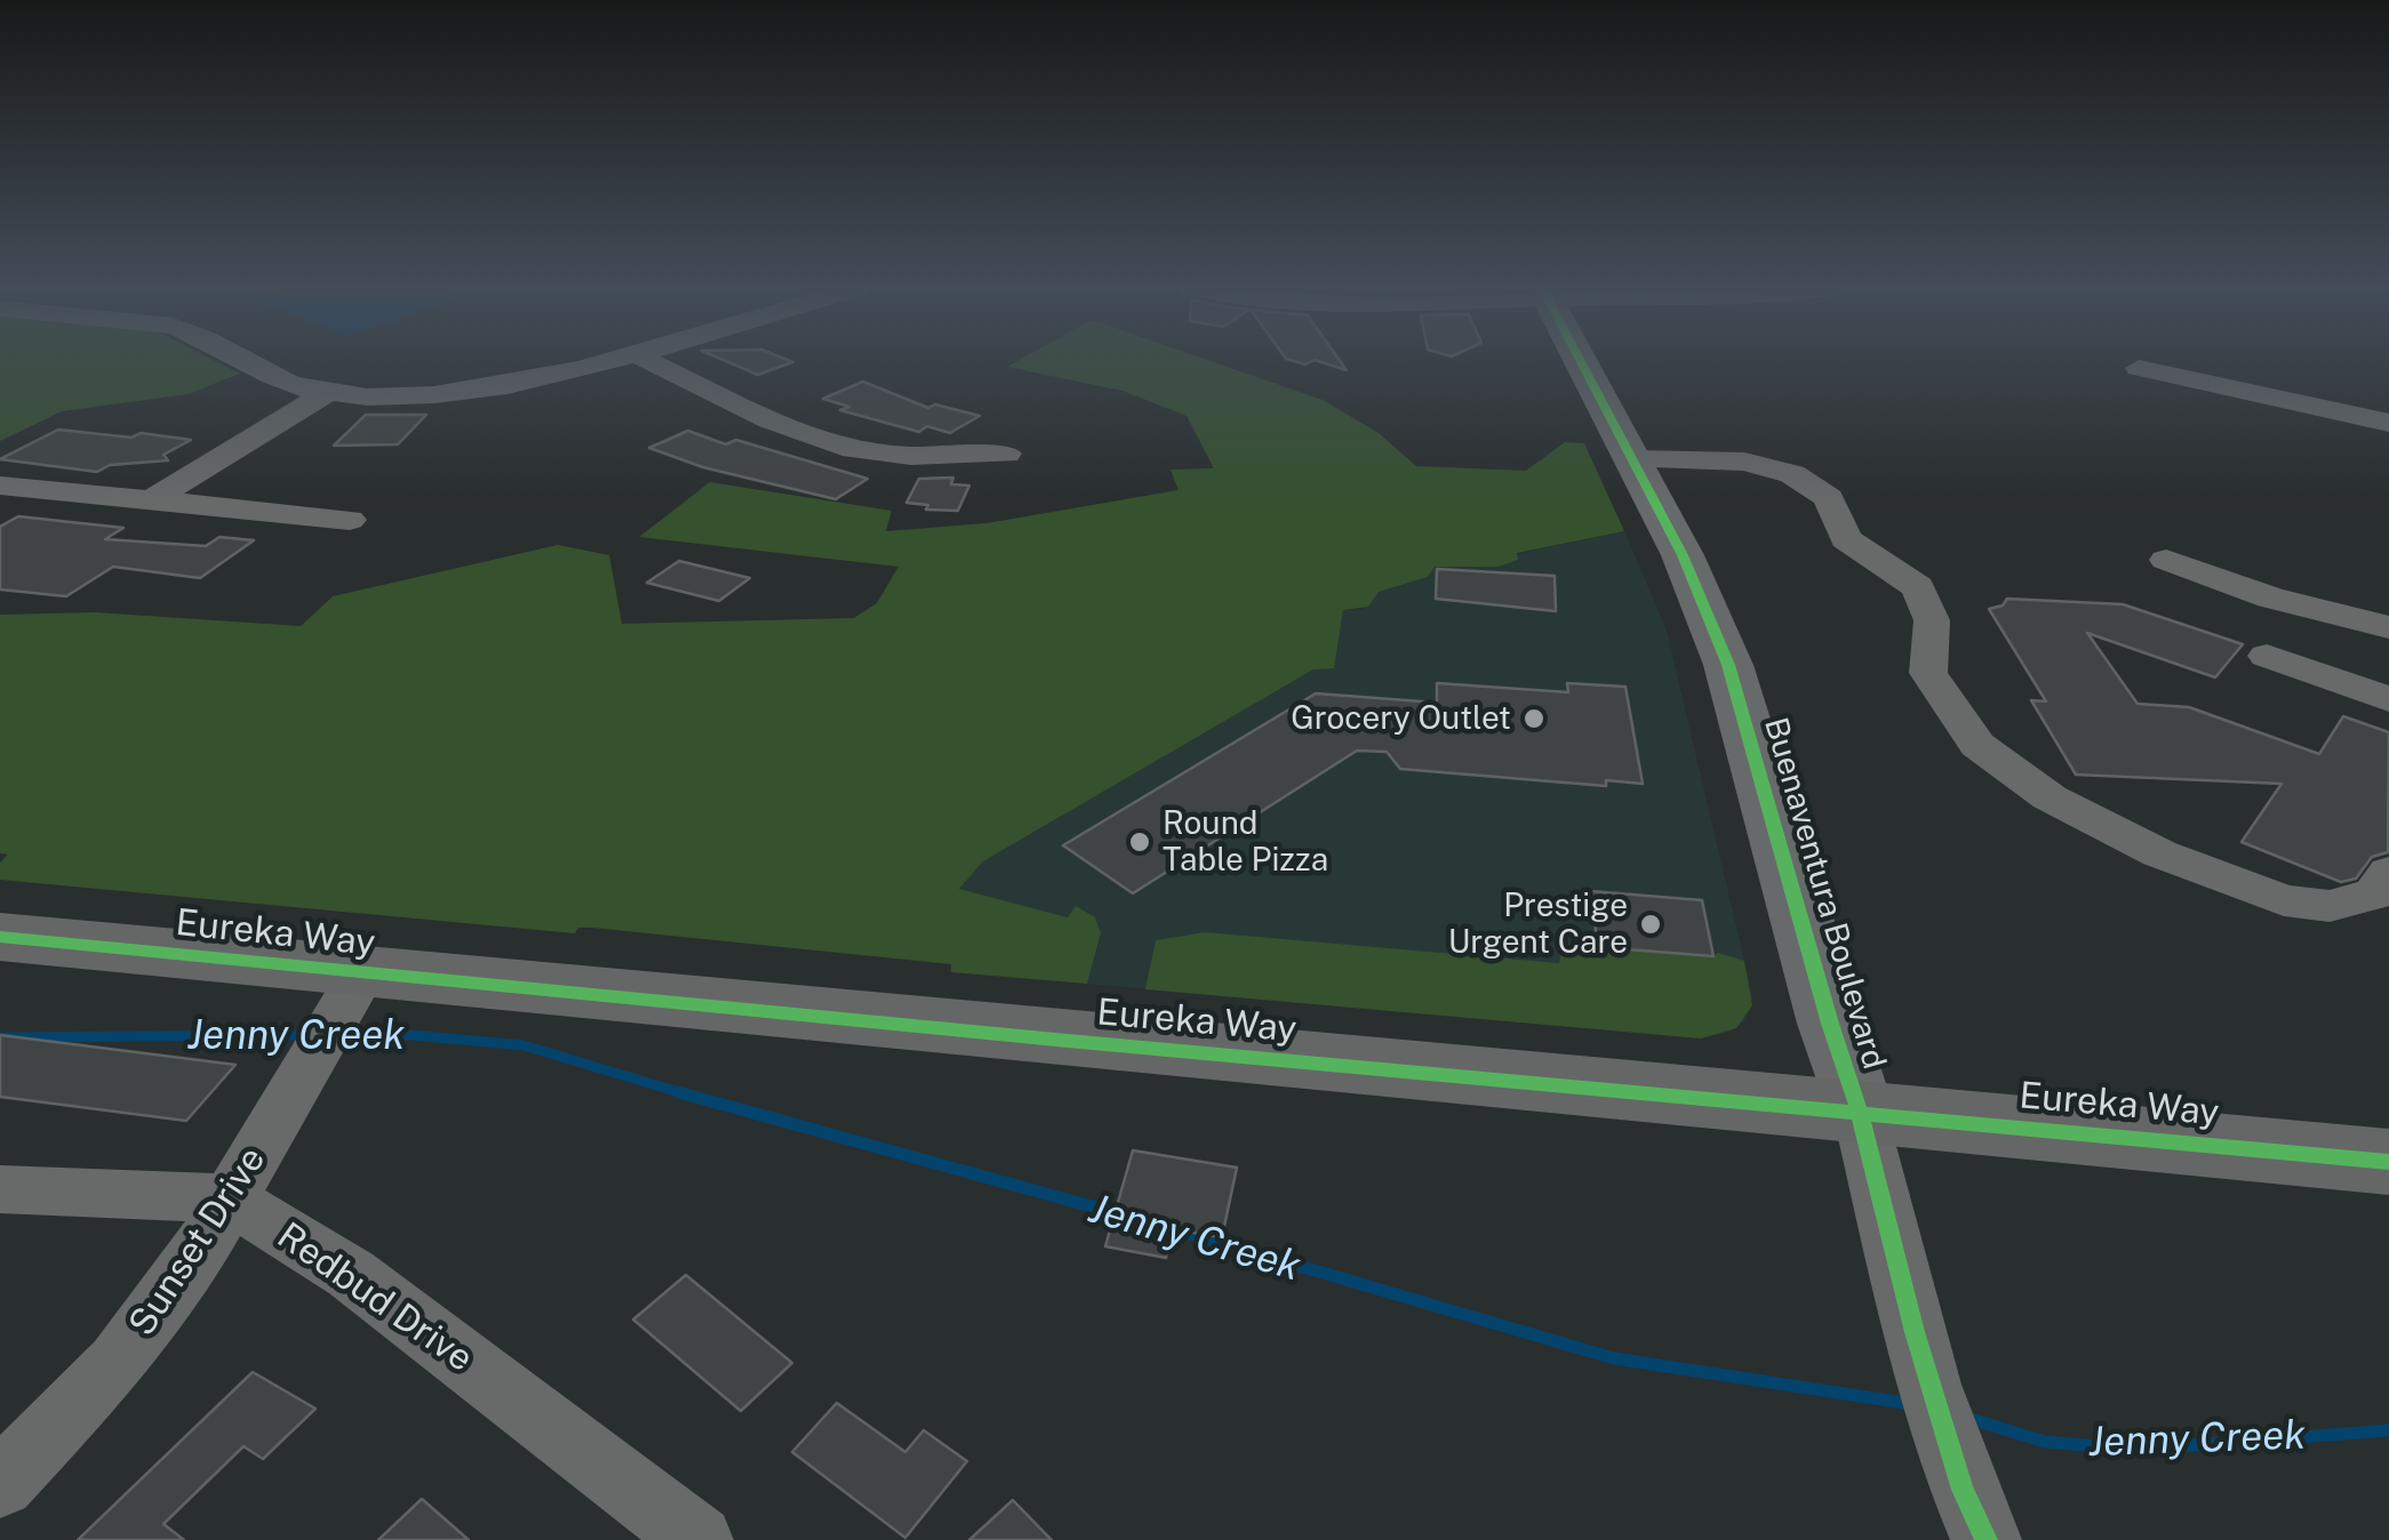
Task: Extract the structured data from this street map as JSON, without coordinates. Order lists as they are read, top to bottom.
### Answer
{
  "streets": {
    "highway": ["Eureka Way"],
    "main road": ["Buenaventura Boulevard"],
    "street": ["Sunset Drive", "Redbud Drive"]
  },
  "crossings": [
    ["Buenaventura Boulevard", "Eureka Way"],
    ["Eureka Way", "Sunset Drive"],
    ["Sunset Drive", "Redbud Drive"]
  ],
  "water": ["Jenny Creek"],
  "places": ["Grocery Outlet", "Round Table Pizza", "Prestige Urgent Care"]
}
